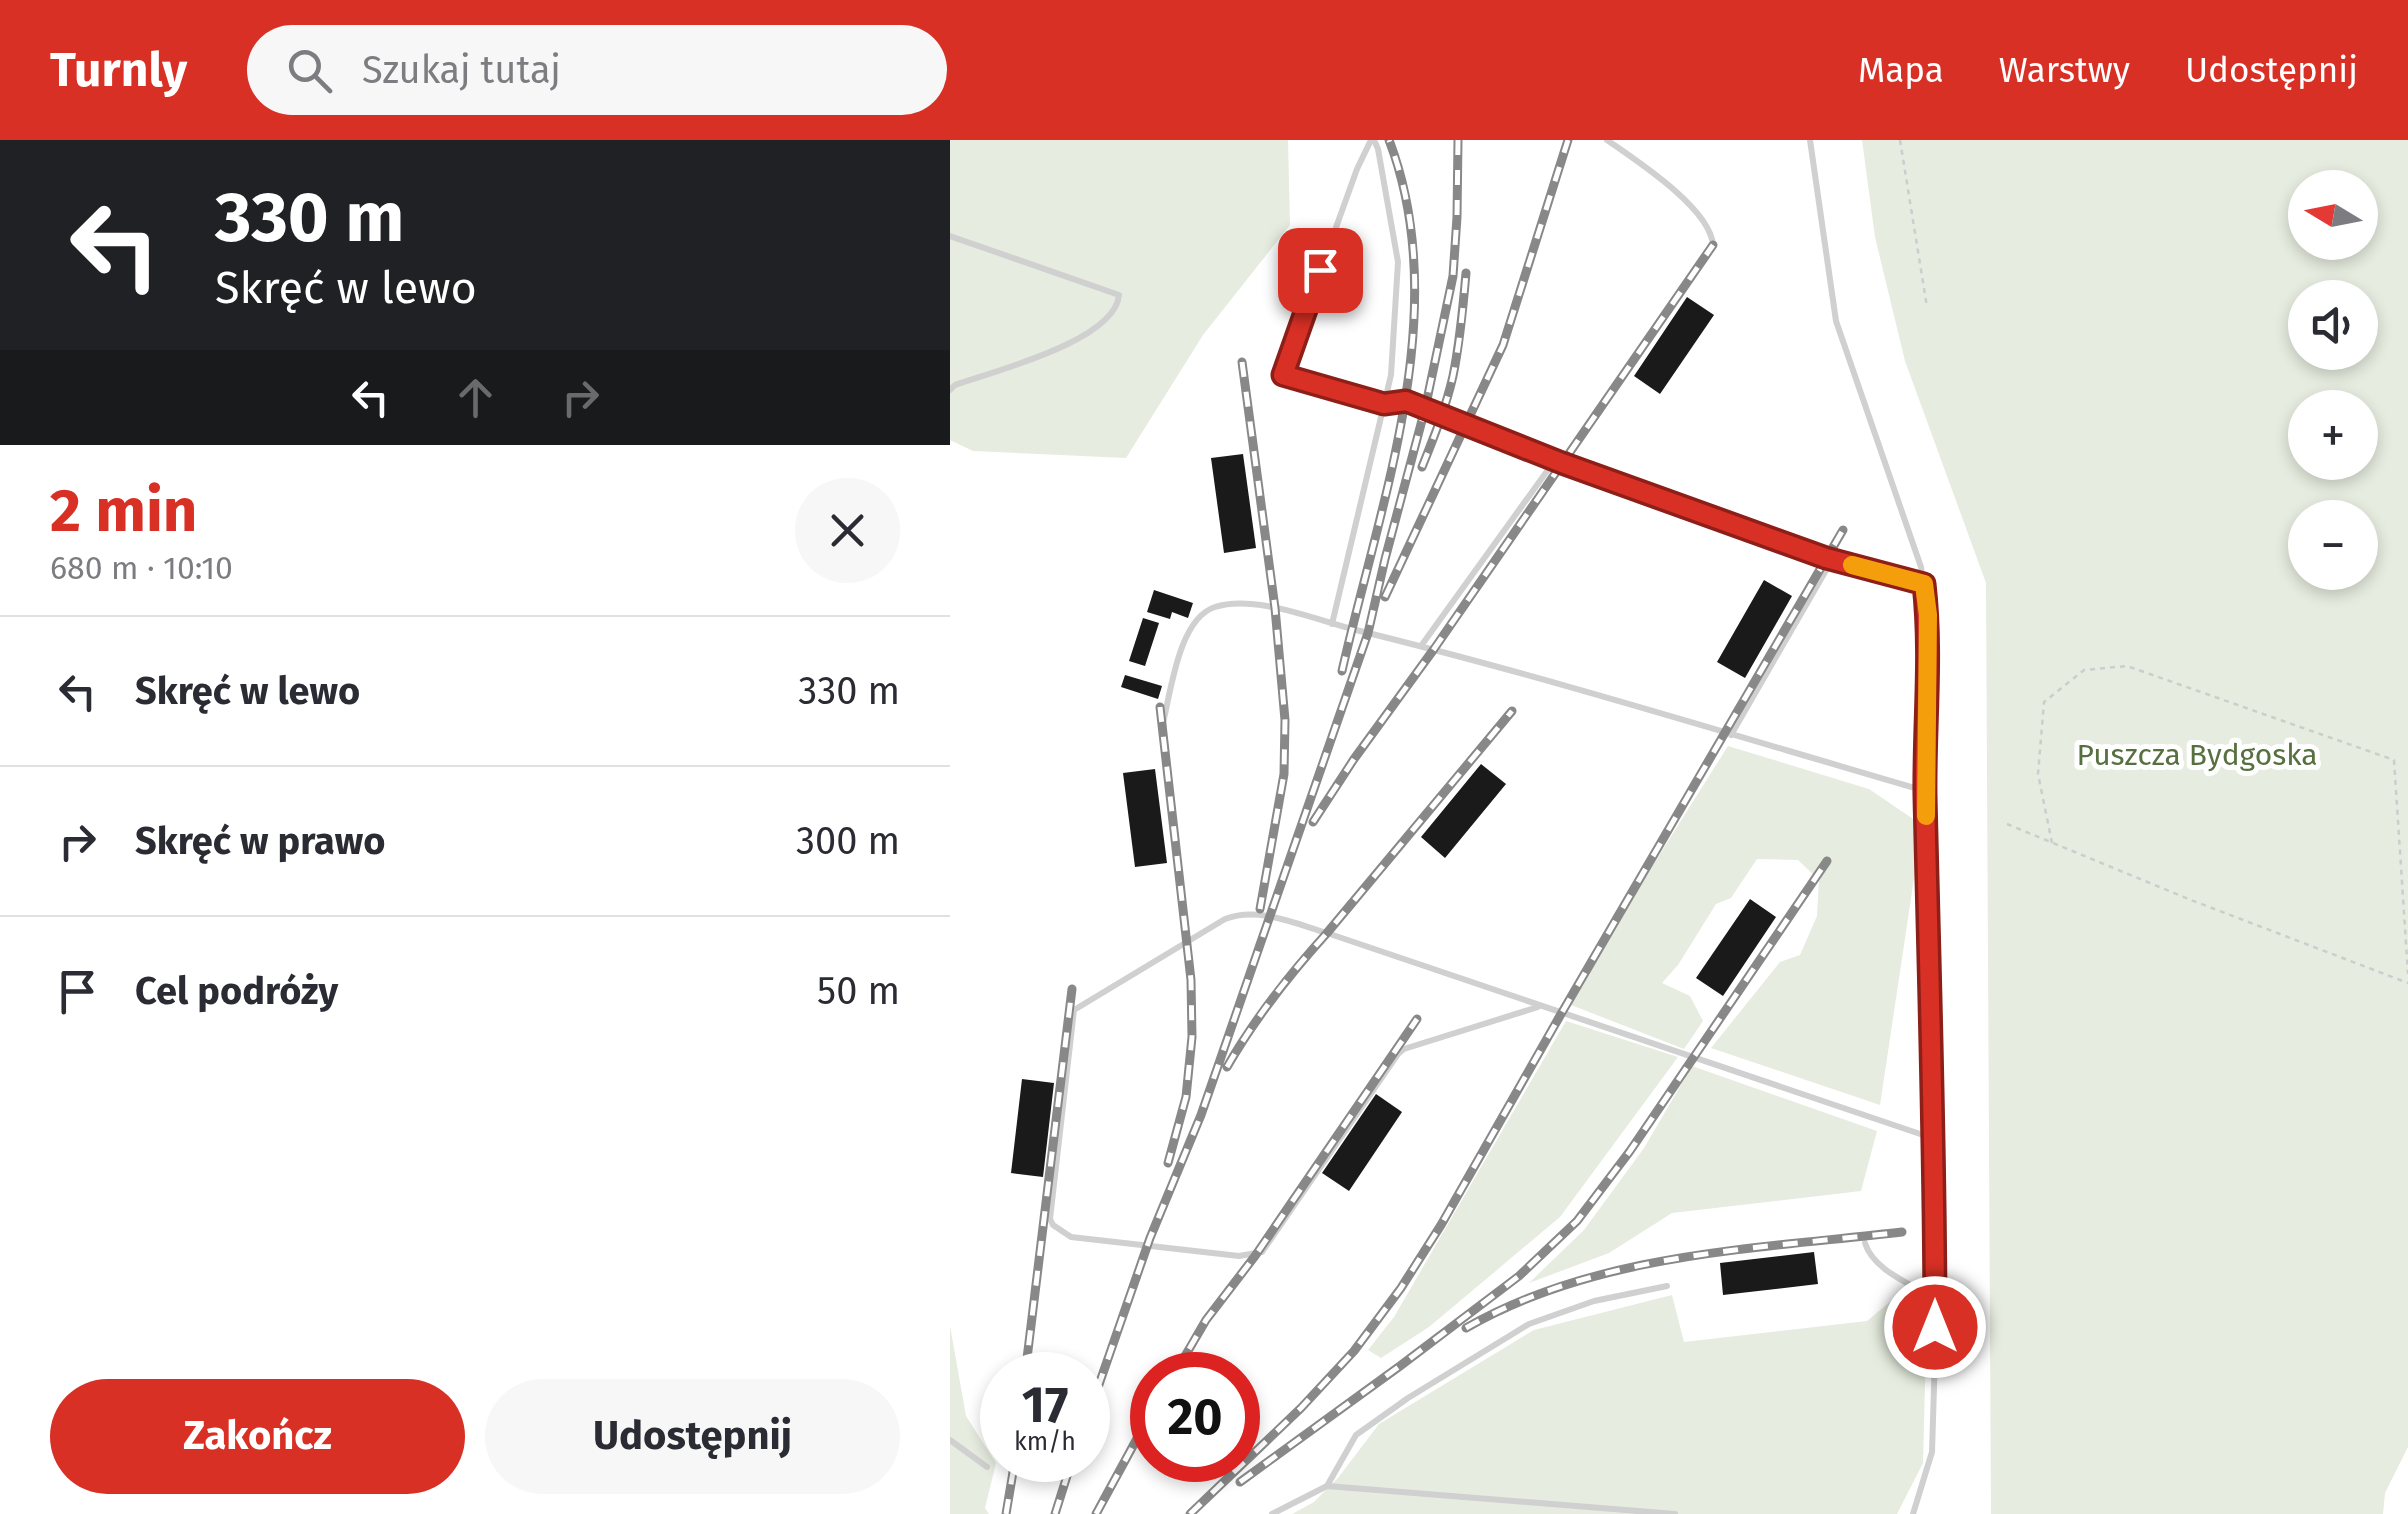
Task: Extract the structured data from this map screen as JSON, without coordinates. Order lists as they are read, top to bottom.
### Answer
{
  "parks": ["Puszcza Bydgoska"],
  "north": "left",
  "page": {
    "header": "Turnly",
    "search": "Szukaj tutaj",
    "nav": ["Mapa", "Warstwy", "Udostępnij"],
    "turn": ["330 m", "Skręć w lewo"],
    "map_buttons": ["+", "−"],
    "heading": ["2 min", "680 m · 10:10"],
    "list": [
      {
        "name": "Skręć w lewo",
        "value": "330 m"
      },
      {
        "name": "Skręć w prawo",
        "value": "300 m"
      },
      {
        "name": "Cel podróży",
        "value": "50 m"
      }
    ],
    "speed": "17 km/h",
    "limit": "20",
    "buttons": ["Zakończ", "Udostępnij"]
  }
}
